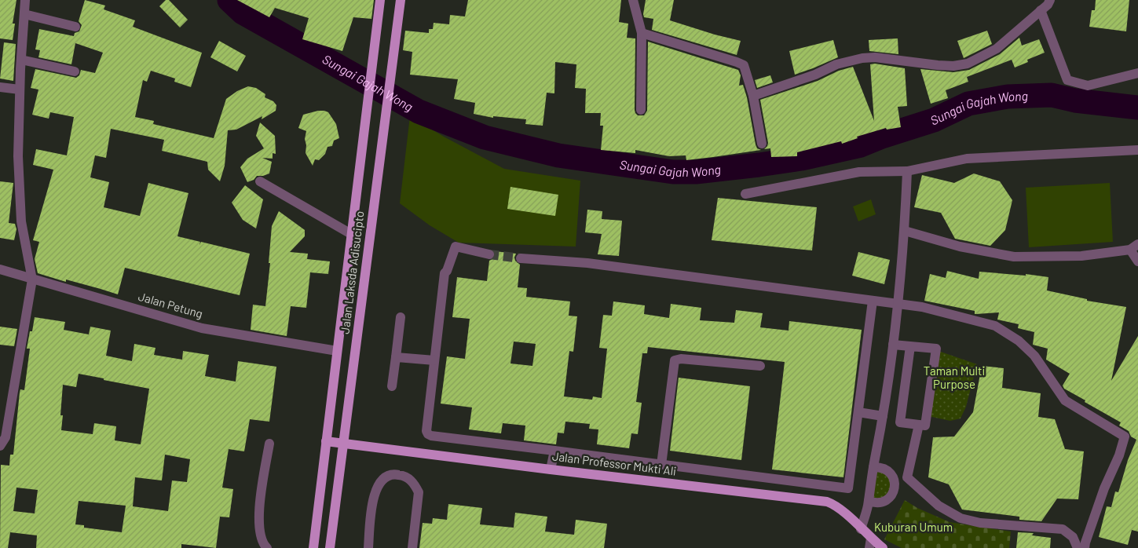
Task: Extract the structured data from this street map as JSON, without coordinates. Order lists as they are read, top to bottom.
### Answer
{
  "streets": {
    "main road": ["Jalan Laksda Adisucipto", "Jalan Professor Mukti Ali"],
    "street": ["Jalan Petung"]
  },
  "crossings": [
    ["Jalan Laksda Adisucipto", "Jalan Petung"],
    ["Jalan Laksda Adisucipto", "Jalan Professor Mukti Ali"]
  ],
  "water": ["Sungai Gajah Wong"],
  "parks": ["Taman Multi Purpose", "Kuburan Umum"]
}
